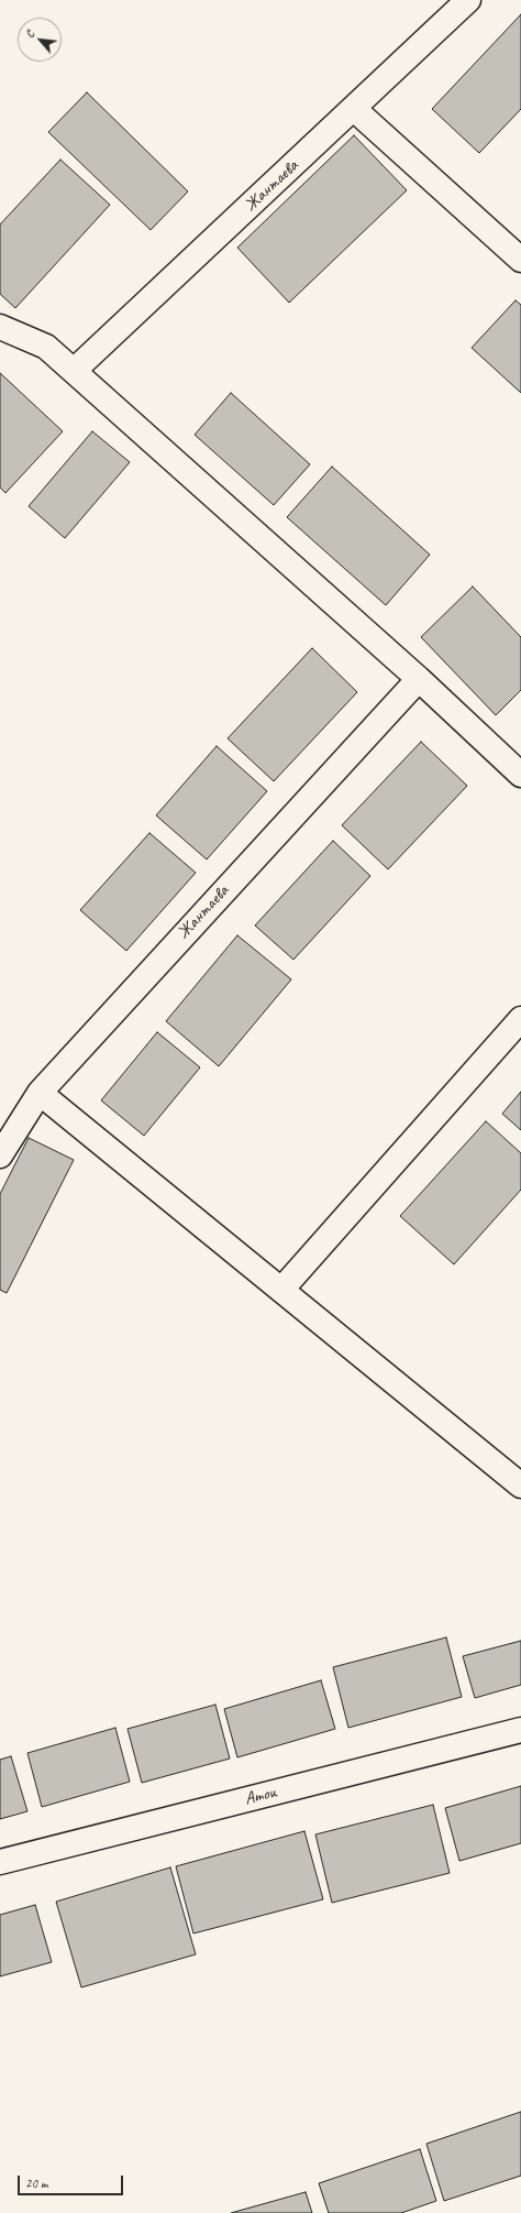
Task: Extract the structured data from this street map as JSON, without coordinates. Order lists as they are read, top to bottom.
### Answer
{
  "streets": {
    "street": ["Жантаева", "Атои"]
  },
  "scale_bar": "20 m",
  "north": "top left"
}
